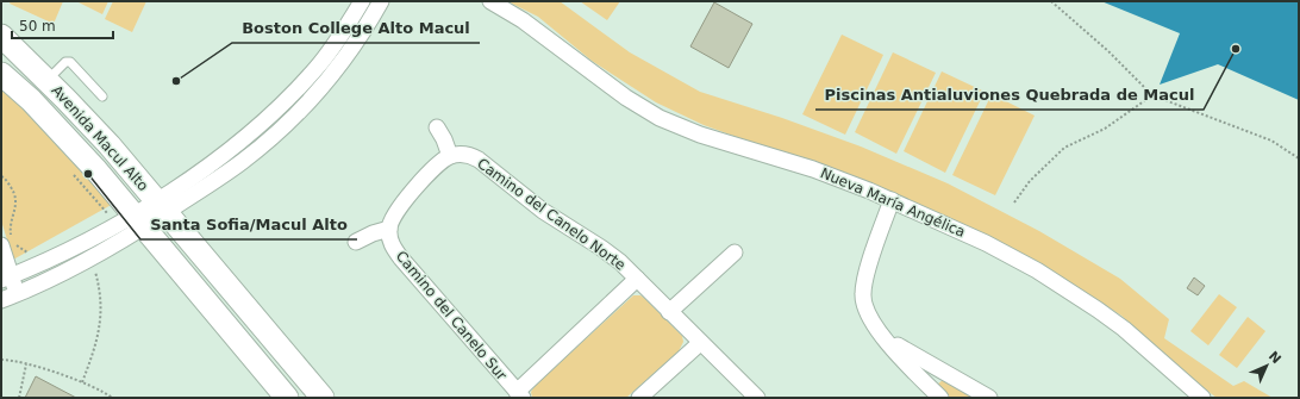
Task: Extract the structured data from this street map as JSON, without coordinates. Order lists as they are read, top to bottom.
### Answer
{
  "streets": {
    "street": [
      "Avenida Macul Alto",
      "Nueva María Angélica",
      "Camino del Canelo Norte",
      "Camino del Canelo Sur"
    ]
  },
  "places": ["Piscinas Antialuviones Quebrada de Macul", "Boston College Alto Macul", "Santa Sofia/Macul Alto"],
  "scale_bar": "50 m",
  "north": "top right"
}
